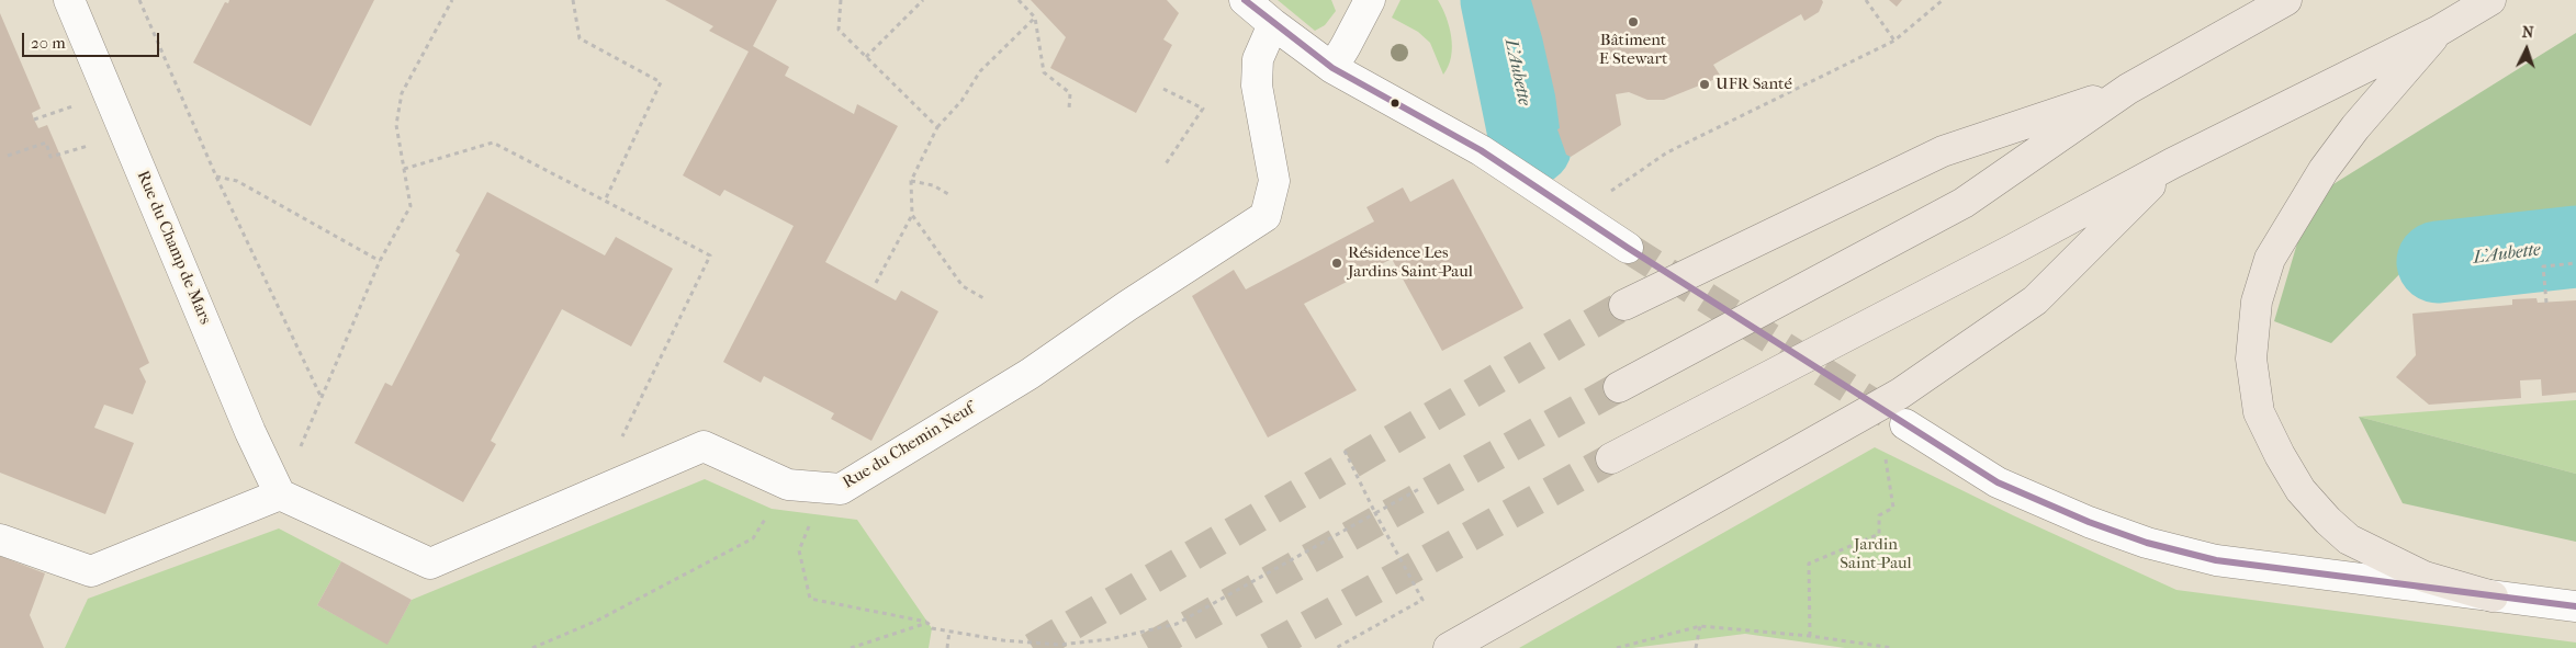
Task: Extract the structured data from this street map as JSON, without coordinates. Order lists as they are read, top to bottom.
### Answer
{
  "streets": {
    "street": ["Rue du Champ de Mars", "Rue du Chemin Neuf"]
  },
  "crossings": [
    ["Rue du Champ de Mars", "Rue du Chemin Neuf"]
  ],
  "water": ["L'Aubette"],
  "parks": ["Jardin Saint-Paul"],
  "places": ["Bâtiment E Stewart", "UFR Santé", "Résidence Les Jardins Saint-Paul"],
  "lines": ["transit line 20"],
  "scale_bar": "20 m",
  "north": "top"
}
